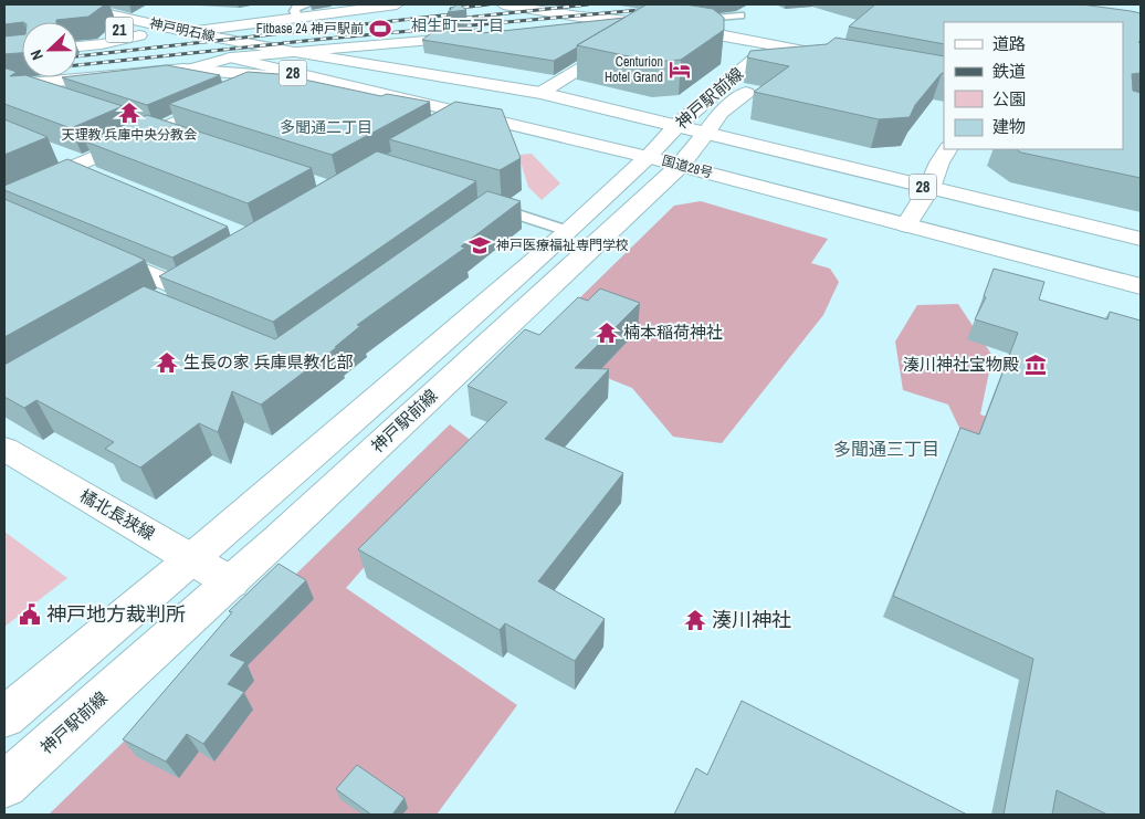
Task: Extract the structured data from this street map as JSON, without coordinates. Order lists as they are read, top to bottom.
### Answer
{
  "streets": {
    "main road": [
      "21",
      "神戸明石線",
      "28",
      "神戸駅前線",
      "国道28号",
      "橘北長狭線"
    ]
  },
  "crossings": [
    ["神戸明石線", "28"],
    ["神戸明石線", "国道28号"],
    ["28", "神戸駅前線"],
    ["神戸駅前線", "国道28号"],
    ["神戸駅前線", "橘北長狭線"]
  ],
  "districts": ["相生町二丁目", "多聞通二丁目", "多聞通三丁目"],
  "places": {
    "sports": ["Fitbase 24 神戸駅前"],
    "hotel": ["Centurion Hotel Grand"],
    "temple": [
      "天理教 兵庫中央分教会",
      "楠本稲荷神社",
      "生長の家 兵庫県教化部",
      "湊川神社"
    ],
    "school or university": ["神戸医療福祉専門学校"],
    "museum": ["湊川神社宝物殿"],
    "public building": ["神戸地方裁判所"]
  },
  "legend": [
    "道路",
    "鉄道",
    "公園",
    "建物"
  ],
  "north": "left"
}
